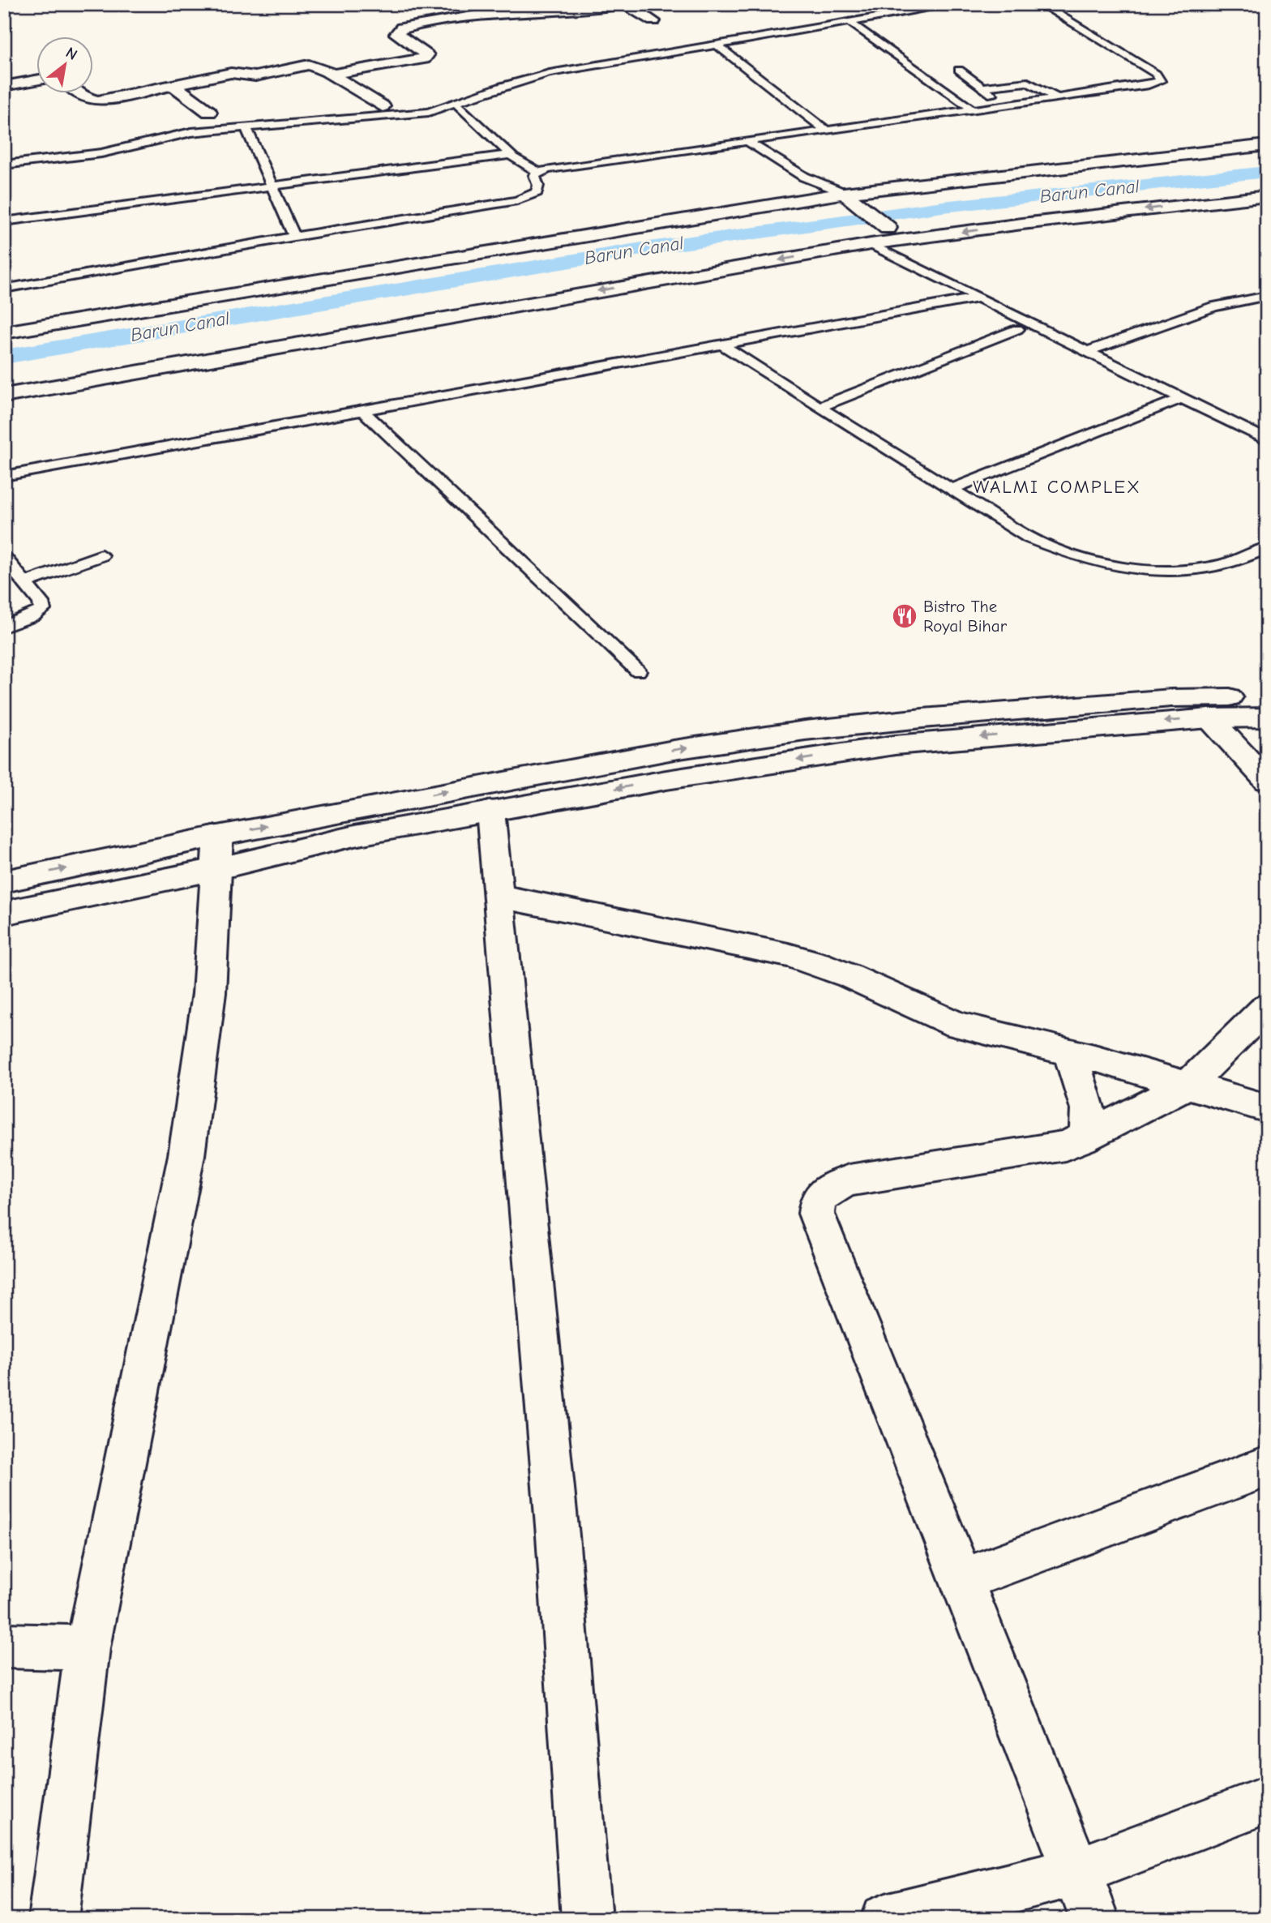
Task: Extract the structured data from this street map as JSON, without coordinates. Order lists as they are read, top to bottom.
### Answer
{
  "districts": ["WALMI COMPLEX"],
  "water": ["Barun Canal"],
  "places": {
    "restaurant": ["Bistro The Royal Bihar"]
  },
  "north": "top right"
}
